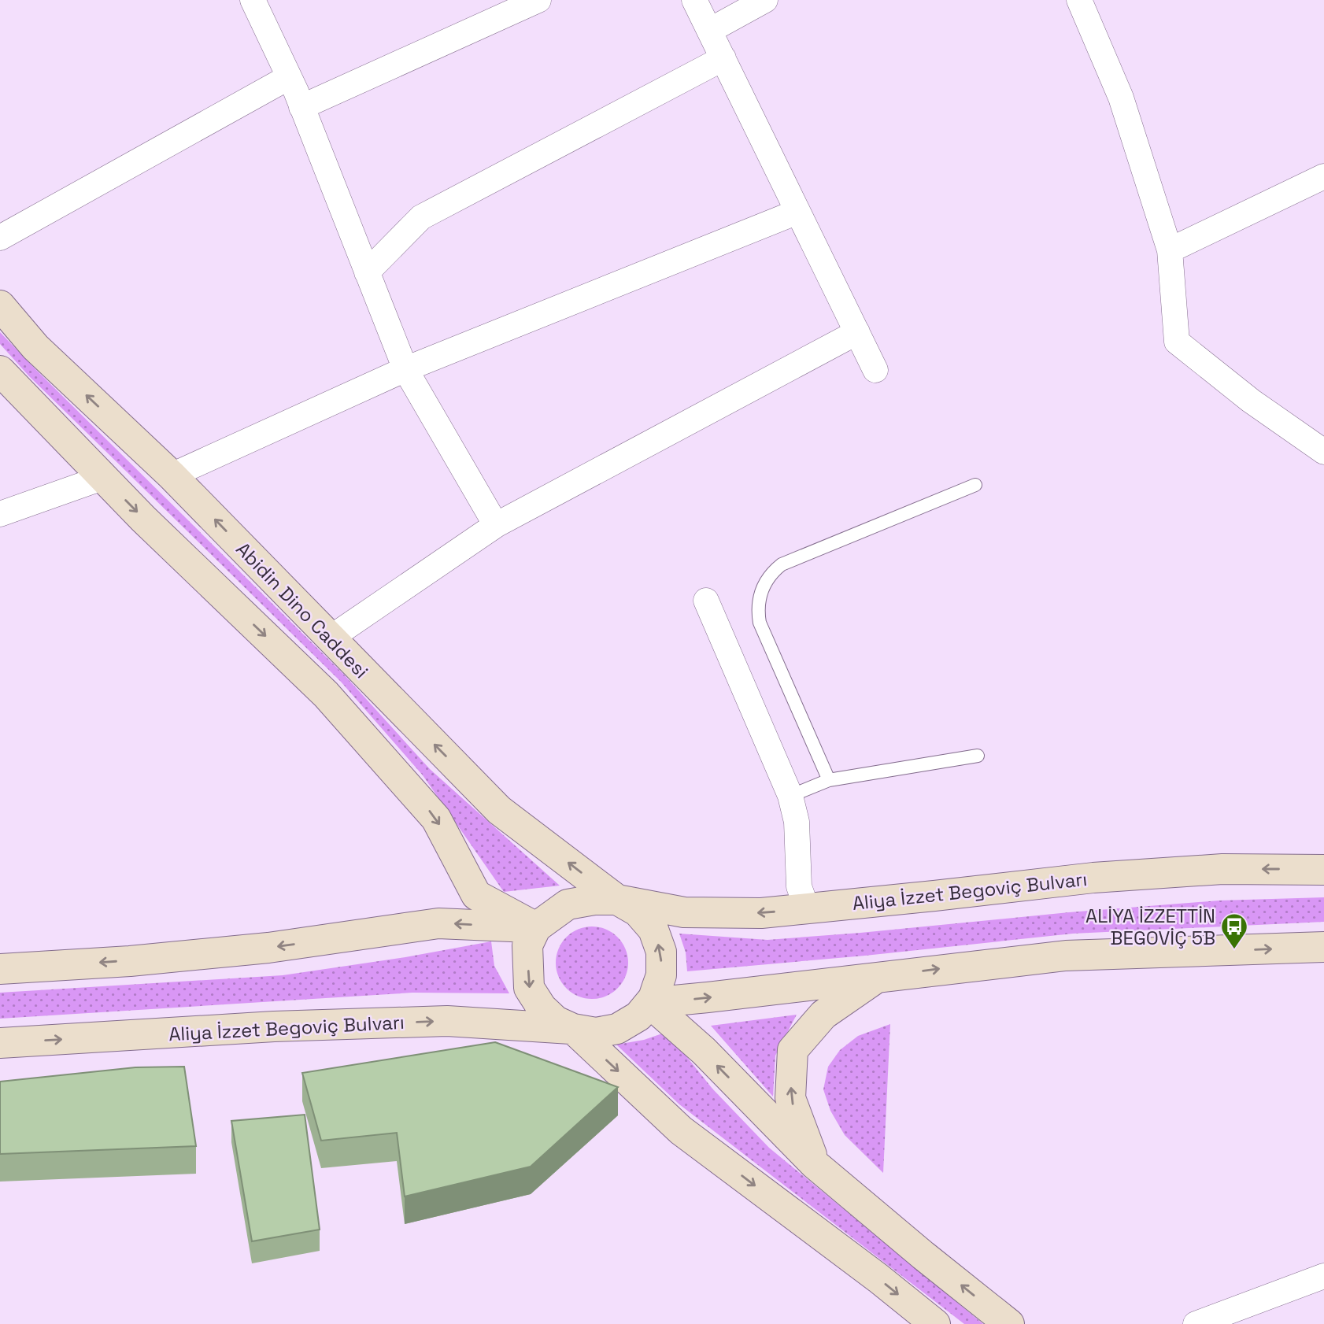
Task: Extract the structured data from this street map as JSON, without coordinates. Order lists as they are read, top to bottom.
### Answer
{
  "streets": {
    "main road": ["Abidin Dino Caddesi", "Aliya İzzet Begoviç Bulvarı"]
  },
  "crossings": [
    ["Abidin Dino Caddesi", "Aliya İzzet Begoviç Bulvarı"]
  ],
  "places": {
    "bus stop": ["ALİYA İZZETTİN BEGOVİÇ 5B"]
  }
}
